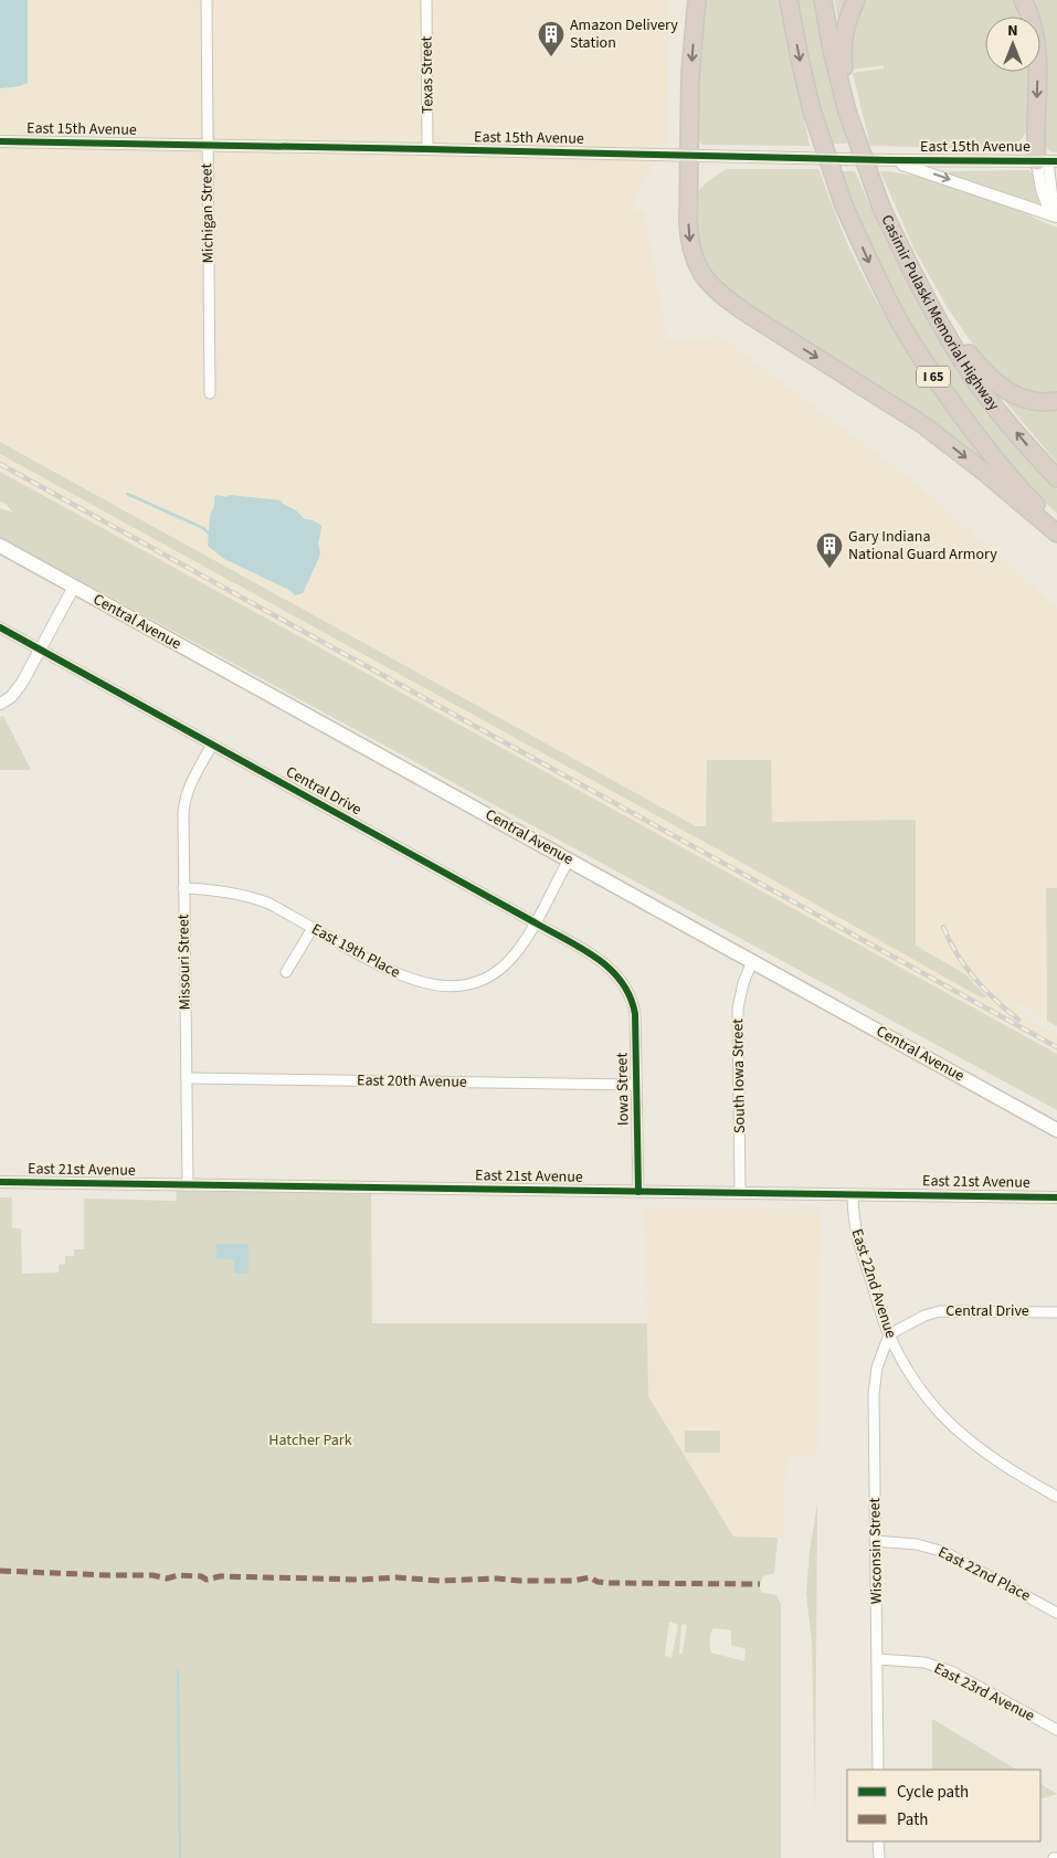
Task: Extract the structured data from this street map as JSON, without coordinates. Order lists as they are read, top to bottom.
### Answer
{
  "streets": {
    "highway": ["Casimir Pulaski Memorial Highway", "I 65"],
    "main road": ["Central Avenue"],
    "street": [
      "Texas Street",
      "East 15th Avenue",
      "Michigan Street",
      "Central Drive",
      "East 19th Place",
      "Missouri Street",
      "South Iowa Street",
      "East 20th Avenue",
      "Iowa Street",
      "East 21st Avenue",
      "East 22nd Avenue",
      "Wisconsin Street",
      "East 22nd Place",
      "East 23rd Avenue"
    ]
  },
  "crossings": [
    ["Texas Street", "East 15th Avenue"],
    ["East 15th Avenue", "Michigan Street"],
    ["Central Avenue", "East 19th Place"],
    ["Central Avenue", "South Iowa Street"],
    ["Central Drive", "East 19th Place"],
    ["Central Drive", "Missouri Street"],
    ["Central Drive", "Iowa Street"],
    ["Central Drive", "East 22nd Avenue"],
    ["Central Drive", "Wisconsin Street"],
    ["East 19th Place", "Missouri Street"],
    ["Missouri Street", "East 20th Avenue"],
    ["Missouri Street", "East 21st Avenue"],
    ["South Iowa Street", "East 21st Avenue"],
    ["East 20th Avenue", "Iowa Street"],
    ["Iowa Street", "East 21st Avenue"],
    ["East 21st Avenue", "East 22nd Avenue"],
    ["East 22nd Avenue", "Wisconsin Street"],
    ["Wisconsin Street", "East 22nd Place"],
    ["Wisconsin Street", "East 23rd Avenue"]
  ],
  "parks": ["Hatcher Park"],
  "places": {
    "building": ["Amazon Delivery Station", "Gary Indiana National Guard Armory"]
  },
  "legend": ["Cycle path", "Path"],
  "north": "top"
}
